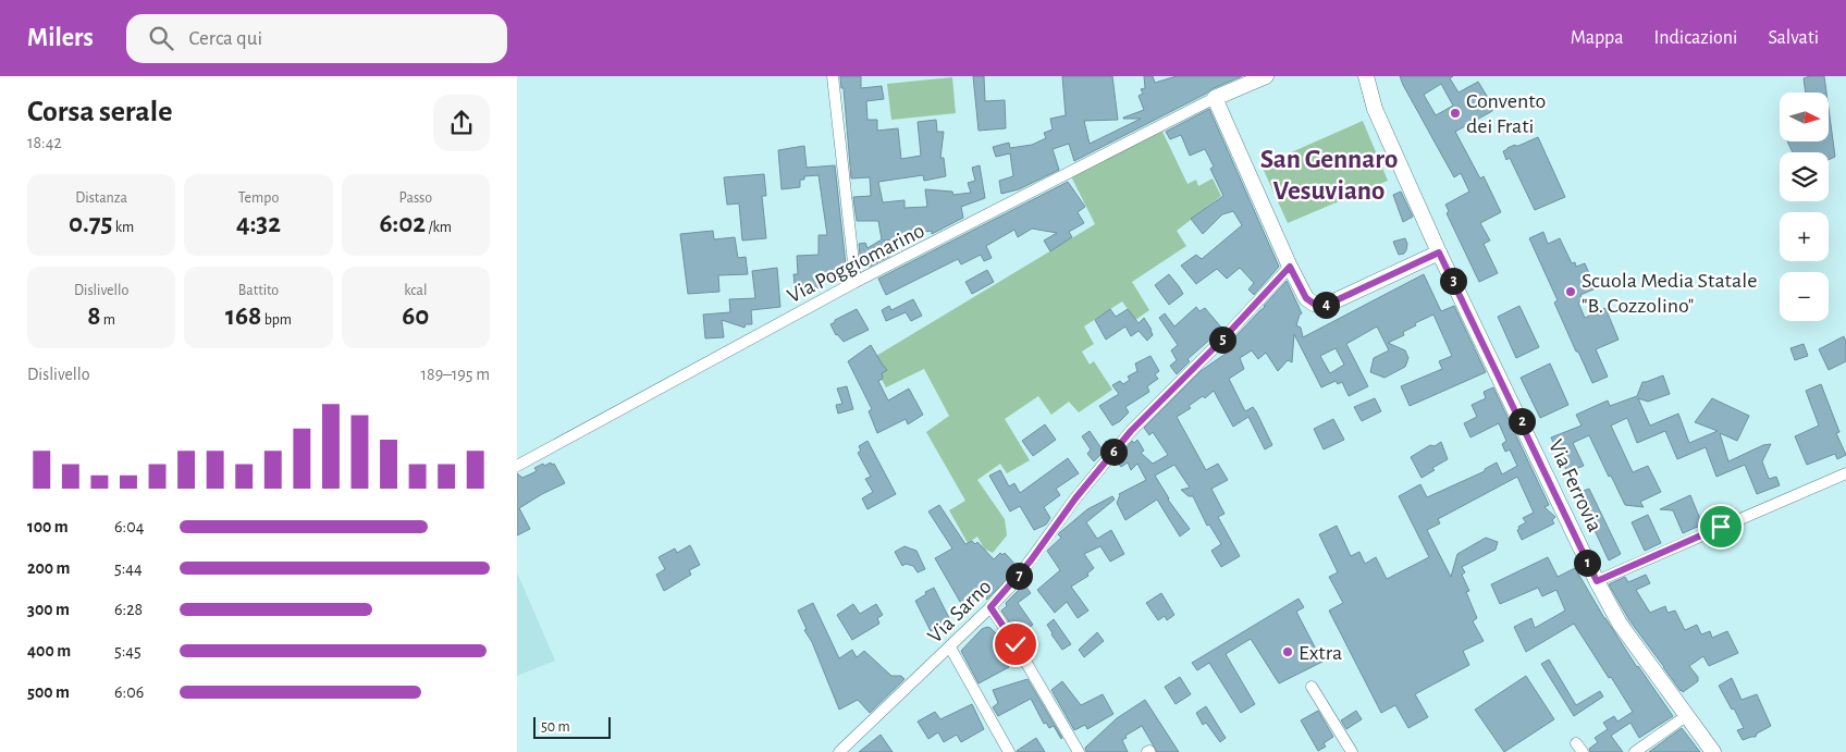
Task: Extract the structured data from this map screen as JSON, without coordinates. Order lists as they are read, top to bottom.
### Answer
{
  "streets": {
    "main road": ["Via Ferrovia"],
    "street": ["Via Poggiomarino", "Via Sarno"]
  },
  "districts": ["San Gennaro Vesuviano"],
  "places": ["Convento dei Frati", "Scuola Media Statale \"B. Cozzolino\"", "Extra"],
  "scale_bar": "50 m",
  "north": "right",
  "page": {
    "header": "Milers",
    "search": "Cerca qui",
    "nav": ["Mappa", "Indicazioni", "Salvati"],
    "heading": ["Corsa serale", "18:42"],
    "map_buttons": ["+", "−"],
    "stats": [
      ["Distanza", "0.75 km"],
      ["Tempo", "4:32"],
      ["Passo", "6:02 /km"],
      ["Dislivello", "8 m"],
      ["Battito", "168 bpm"],
      ["kcal", "60"]
    ],
    "pins": [
      "3",
      "4",
      "5",
      "2",
      "6",
      "1",
      "7"
    ],
    "chart": ["Dislivello", "189–195 m"],
    "list": [
      {
        "name": "100 m",
        "note": "6:04"
      },
      {
        "name": "200 m",
        "note": "5:44"
      },
      {
        "name": "300 m",
        "note": "6:28"
      },
      {
        "name": "400 m",
        "note": "5:45"
      },
      {
        "name": "500 m",
        "note": "6:06"
      }
    ],
    "scale": "50 m"
  }
}
